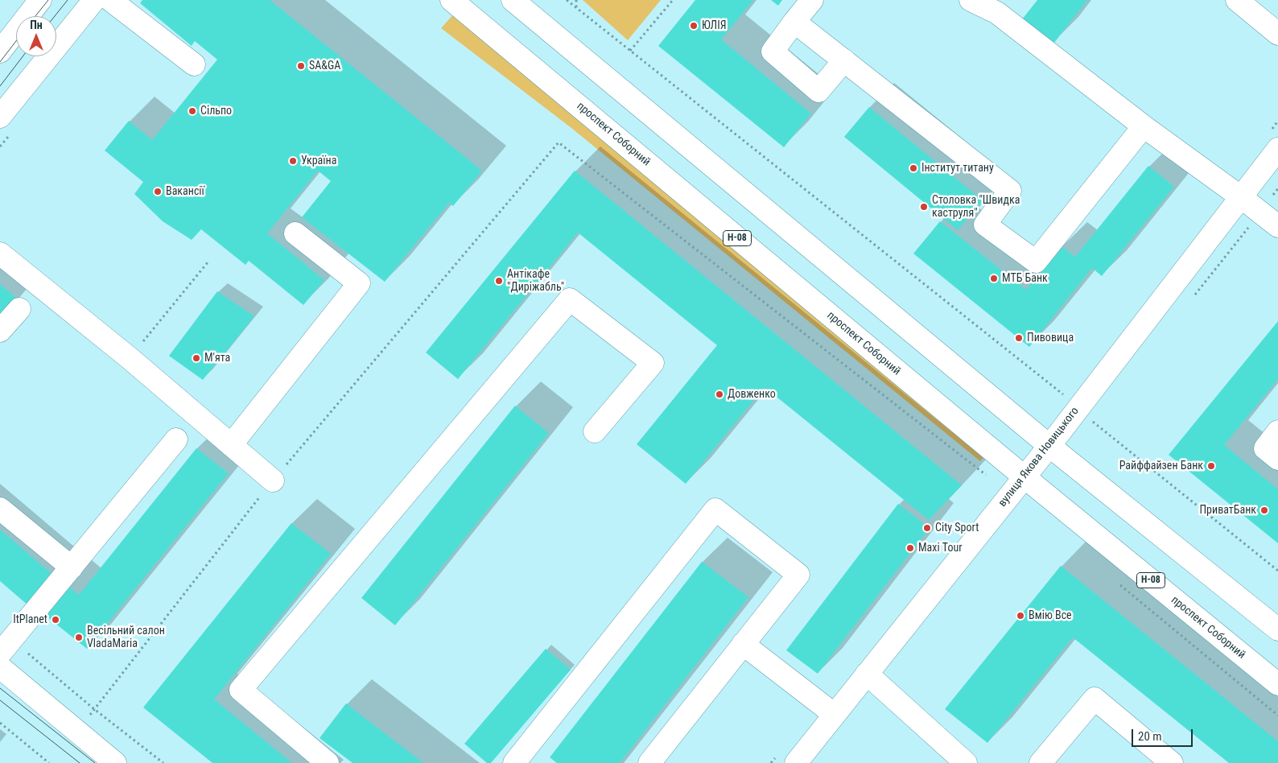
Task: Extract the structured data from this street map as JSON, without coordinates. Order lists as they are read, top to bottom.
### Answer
{
  "streets": {
    "main road": ["проспект Соборний", "Н-08", "вулиця Якова Новицького"]
  },
  "crossings": [
    ["проспект Соборний", "вулиця Якова Новицького"]
  ],
  "places": [
    "ЮЛІЯ",
    "SA&GA",
    "Сільпо",
    "Україна",
    "Інститут титану",
    "Вакансії",
    "Столовка \"Швидка каструля\"",
    "МТБ Банк",
    "Антiкафе \"Дирiжабль\"",
    "Пивовица",
    "М'ята",
    "Довженко",
    "Райффайзен Банк",
    "ПриватБанк",
    "City Sport",
    "Maxi Tour",
    "Вмію Все",
    "ItPlanet",
    "Весільний салон VladaMaria"
  ],
  "scale_bar": "20 m",
  "north": "top"
}
